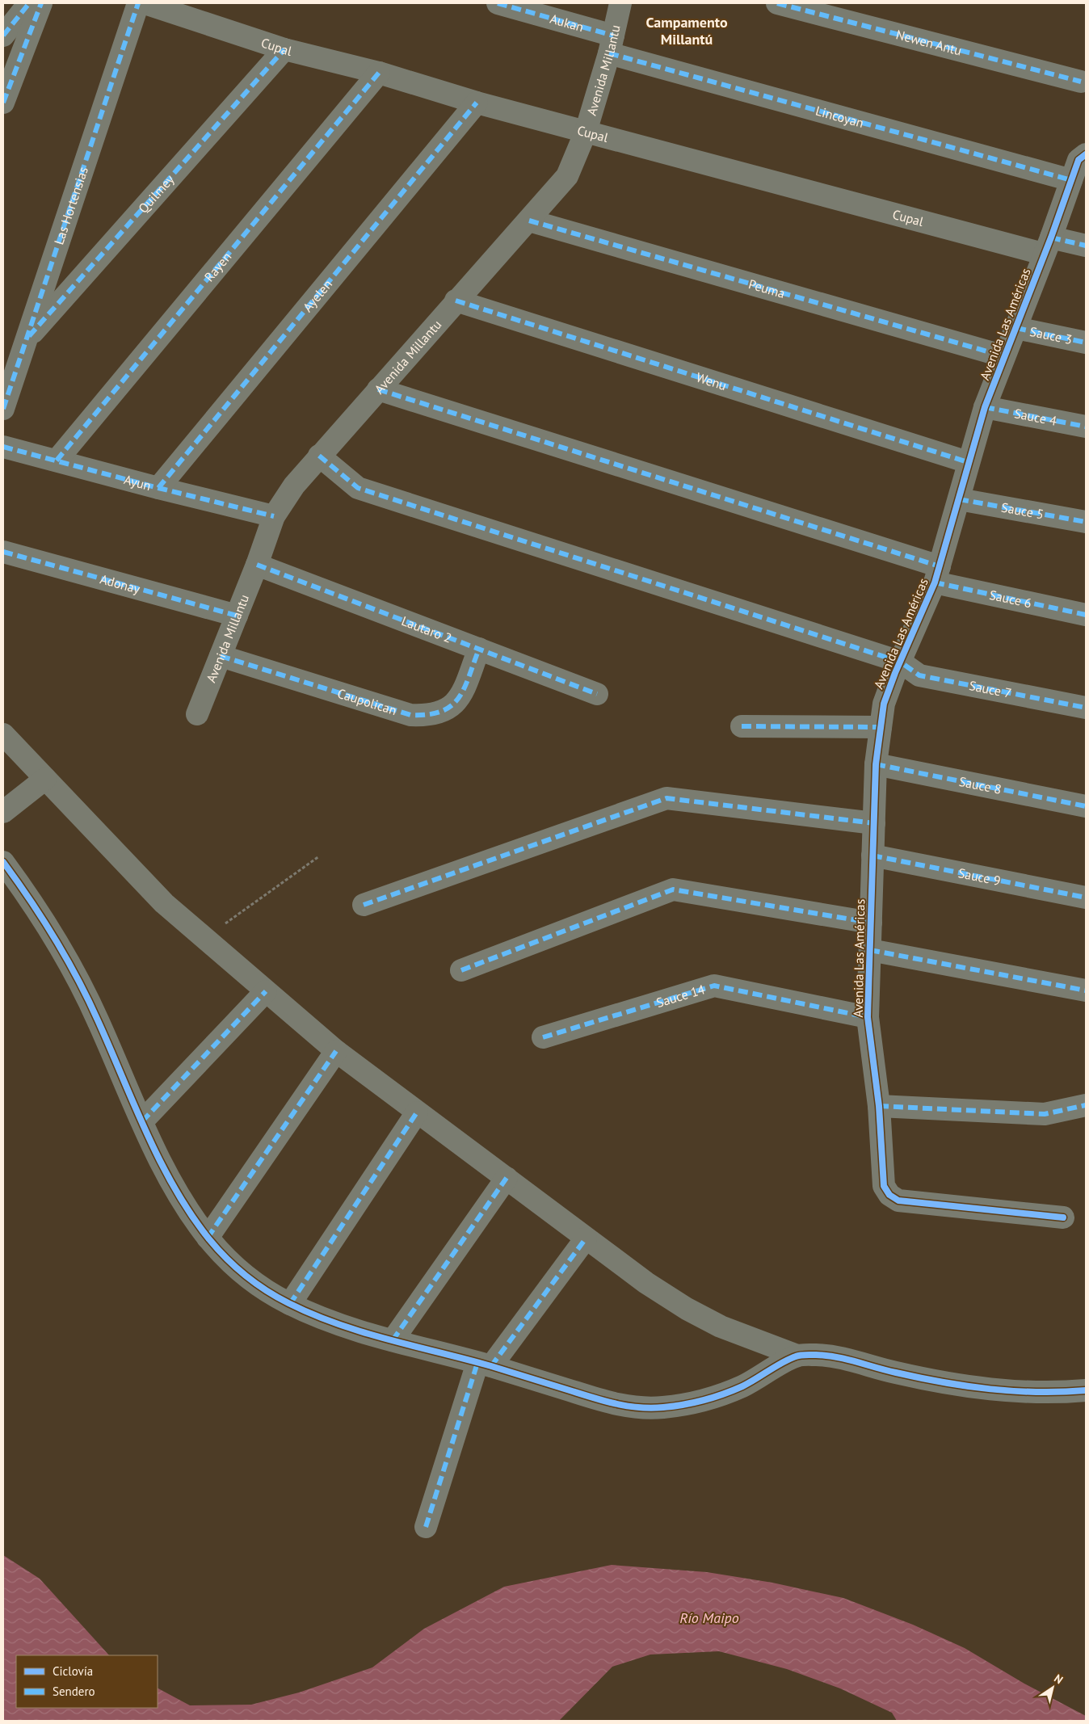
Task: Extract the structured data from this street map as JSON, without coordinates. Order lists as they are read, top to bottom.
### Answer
{
  "streets": {
    "street": [
      "Aukan",
      "Newen Antu",
      "Cupal",
      "Avenida Millantu",
      "Lincoyan",
      "Quilmey",
      "Las Hortensias",
      "Rayen",
      "Peuma",
      "Ayelen",
      "Avenida Las Américas",
      "Sauce 3",
      "Wenu",
      "Sauce 4",
      "Ayun",
      "Sauce 5",
      "Adonay",
      "Sauce 6",
      "Lautaro 2",
      "Sauce 7",
      "Caupolican",
      "Sauce 8",
      "Sauce 9",
      "Sauce 14"
    ]
  },
  "crossings": [
    ["Aukan", "Avenida Millantu"],
    ["Aukan", "Lincoyan"],
    ["Cupal", "Avenida Millantu"],
    ["Cupal", "Quilmey"],
    ["Cupal", "Rayen"],
    ["Cupal", "Ayelen"],
    ["Cupal", "Avenida Las Américas"],
    ["Avenida Millantu", "Lincoyan"],
    ["Avenida Millantu", "Peuma"],
    ["Avenida Millantu", "Wenu"],
    ["Avenida Millantu", "Ayun"],
    ["Avenida Millantu", "Adonay"],
    ["Avenida Millantu", "Sauce 6"],
    ["Avenida Millantu", "Lautaro 2"],
    ["Avenida Millantu", "Sauce 7"],
    ["Avenida Millantu", "Caupolican"],
    ["Lincoyan", "Avenida Las Américas"],
    ["Quilmey", "Las Hortensias"],
    ["Rayen", "Ayun"],
    ["Peuma", "Avenida Las Américas"],
    ["Ayelen", "Ayun"],
    ["Avenida Las Américas", "Sauce 3"],
    ["Avenida Las Américas", "Wenu"],
    ["Avenida Las Américas", "Sauce 4"],
    ["Avenida Las Américas", "Sauce 5"],
    ["Avenida Las Américas", "Sauce 6"],
    ["Avenida Las Américas", "Sauce 7"],
    ["Avenida Las Américas", "Sauce 8"],
    ["Avenida Las Américas", "Sauce 9"],
    ["Avenida Las Américas", "Sauce 14"],
    ["Lautaro 2", "Caupolican"]
  ],
  "districts": ["Campamento Millantú"],
  "water": ["Río Maipo"],
  "legend": ["Ciclovía", "Sendero"],
  "north": "top right"
}
